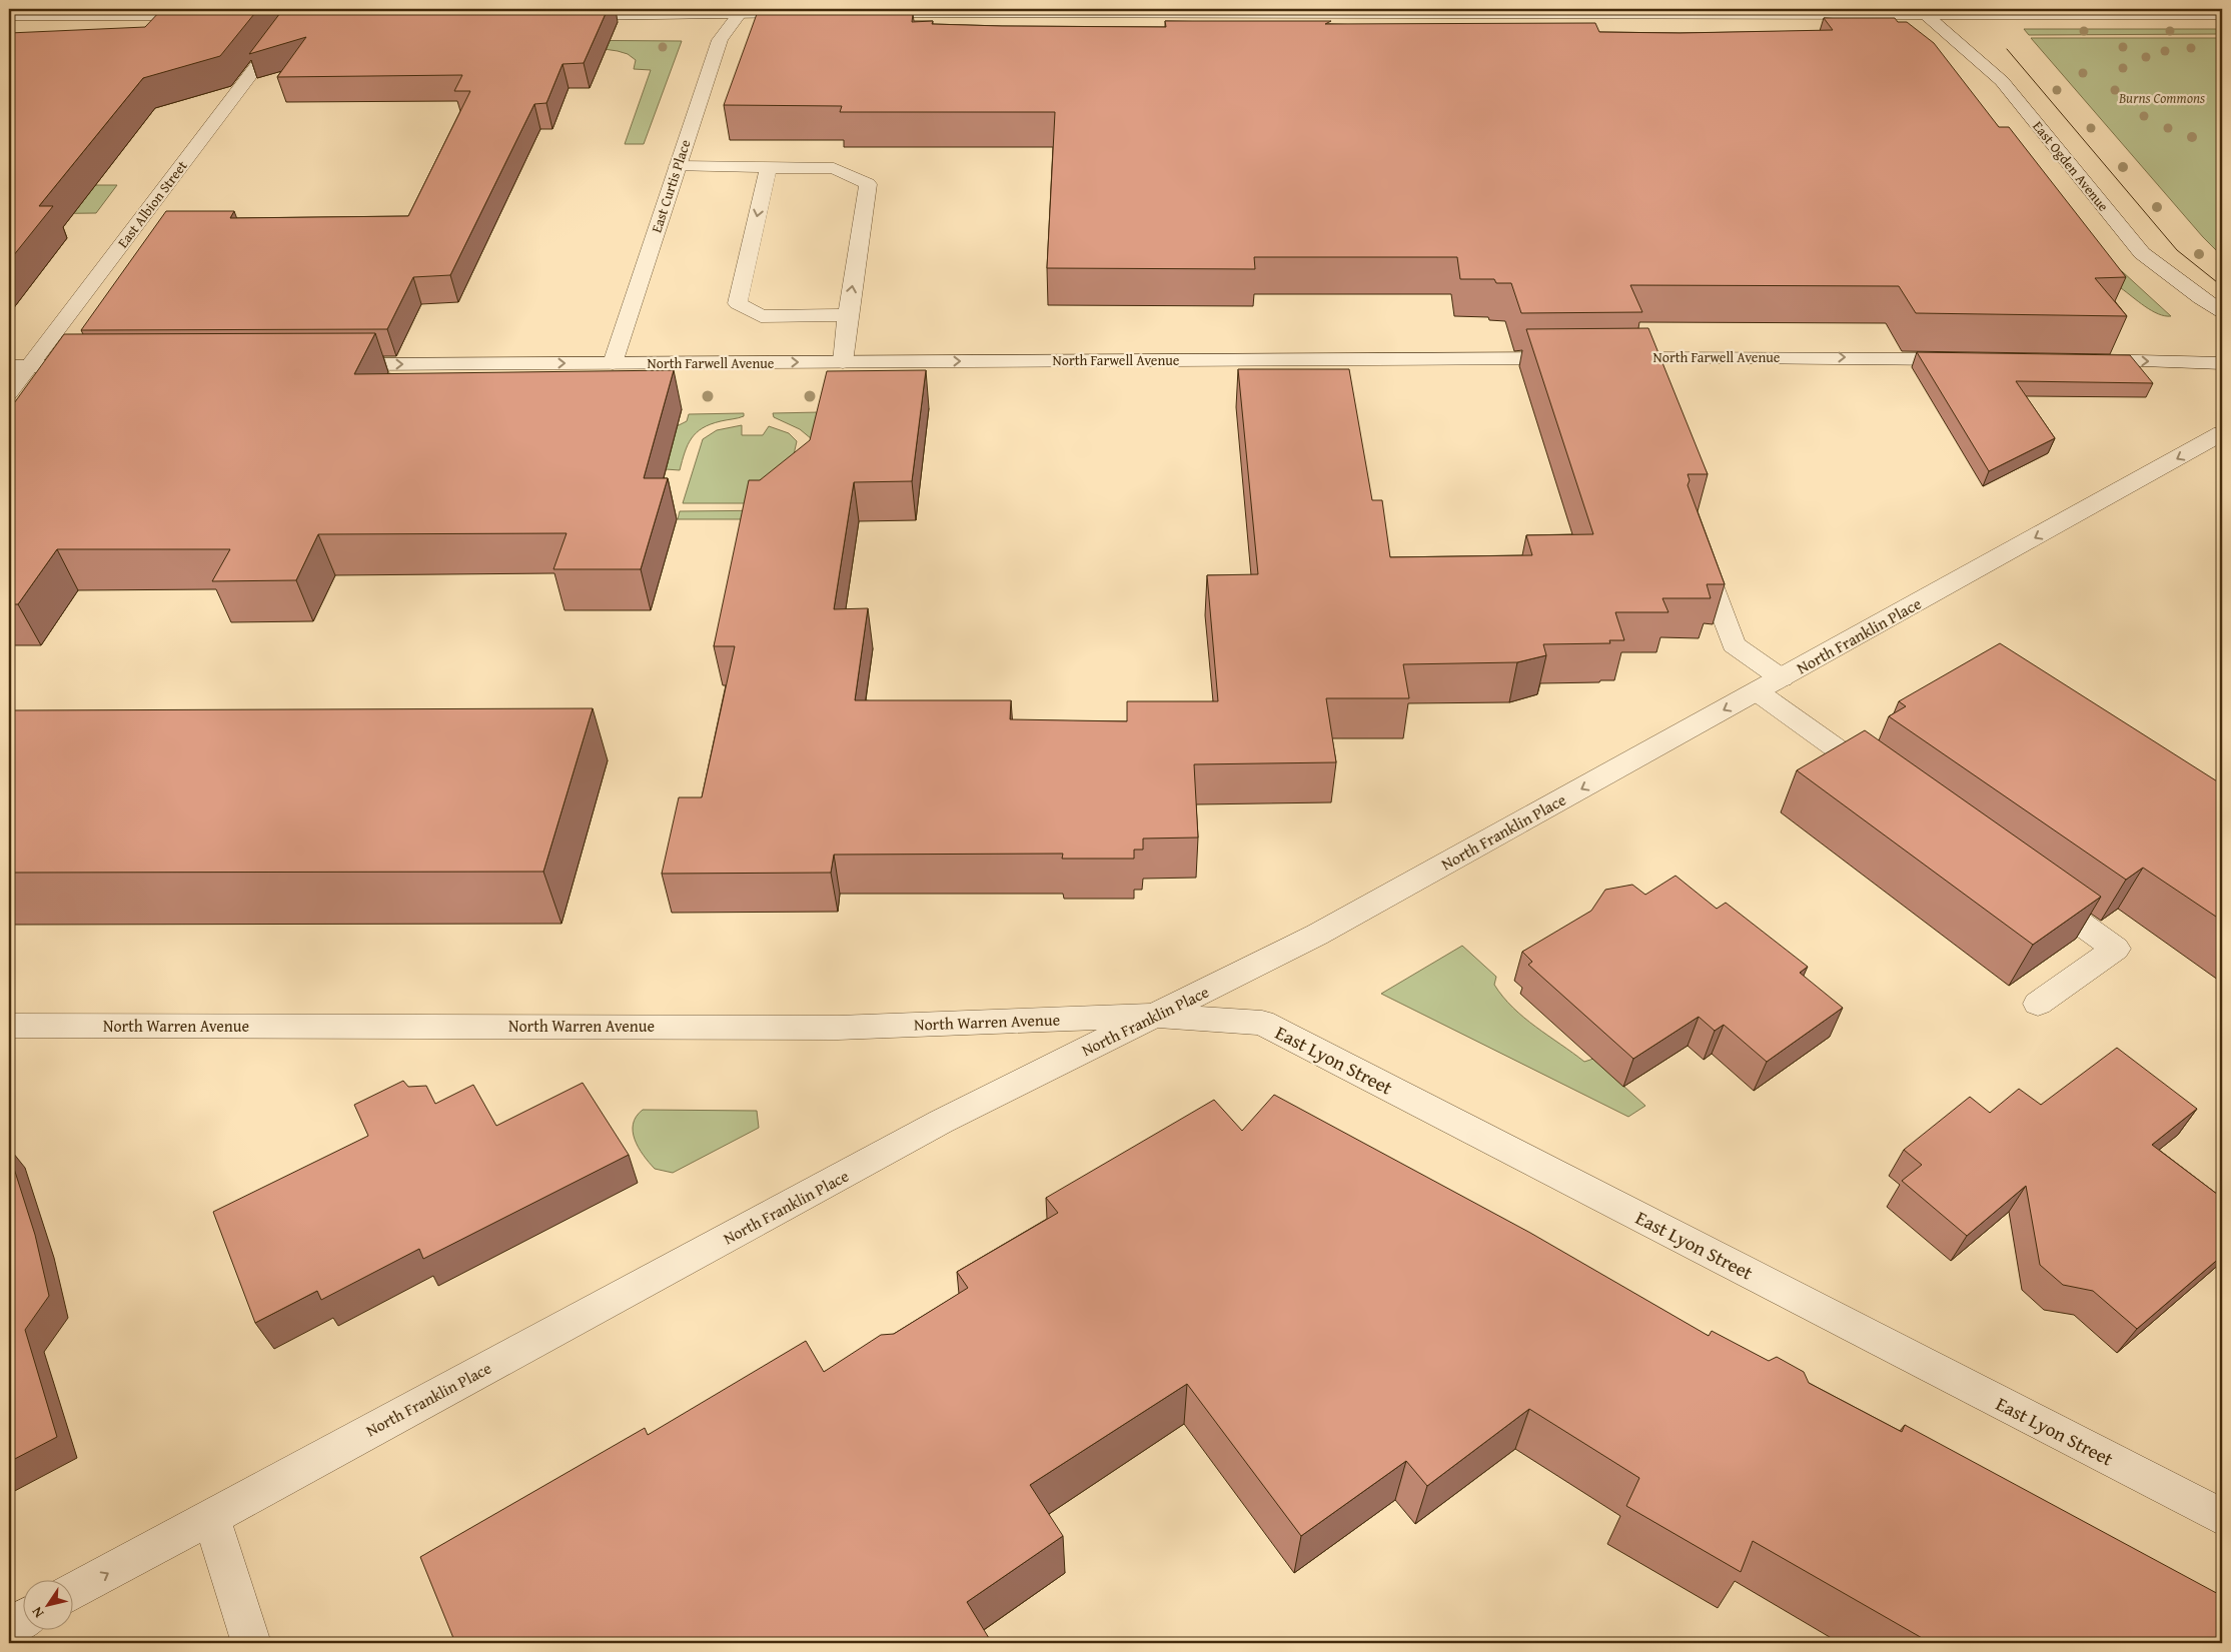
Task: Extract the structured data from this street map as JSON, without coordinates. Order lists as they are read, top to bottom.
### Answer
{
  "streets": {
    "street": [
      "East Ogden Avenue",
      "East Curtis Place",
      "East Albion Street",
      "North Farwell Avenue",
      "North Franklin Place",
      "North Warren Avenue",
      "East Lyon Street"
    ]
  },
  "crossings": [
    ["East Curtis Place", "North Farwell Avenue"],
    ["North Franklin Place", "North Warren Avenue"],
    ["North Franklin Place", "East Lyon Street"],
    ["North Warren Avenue", "East Lyon Street"]
  ],
  "one_way": ["North Farwell Avenue"],
  "parks": ["Burns Commons"],
  "north": "bottom left"
}
